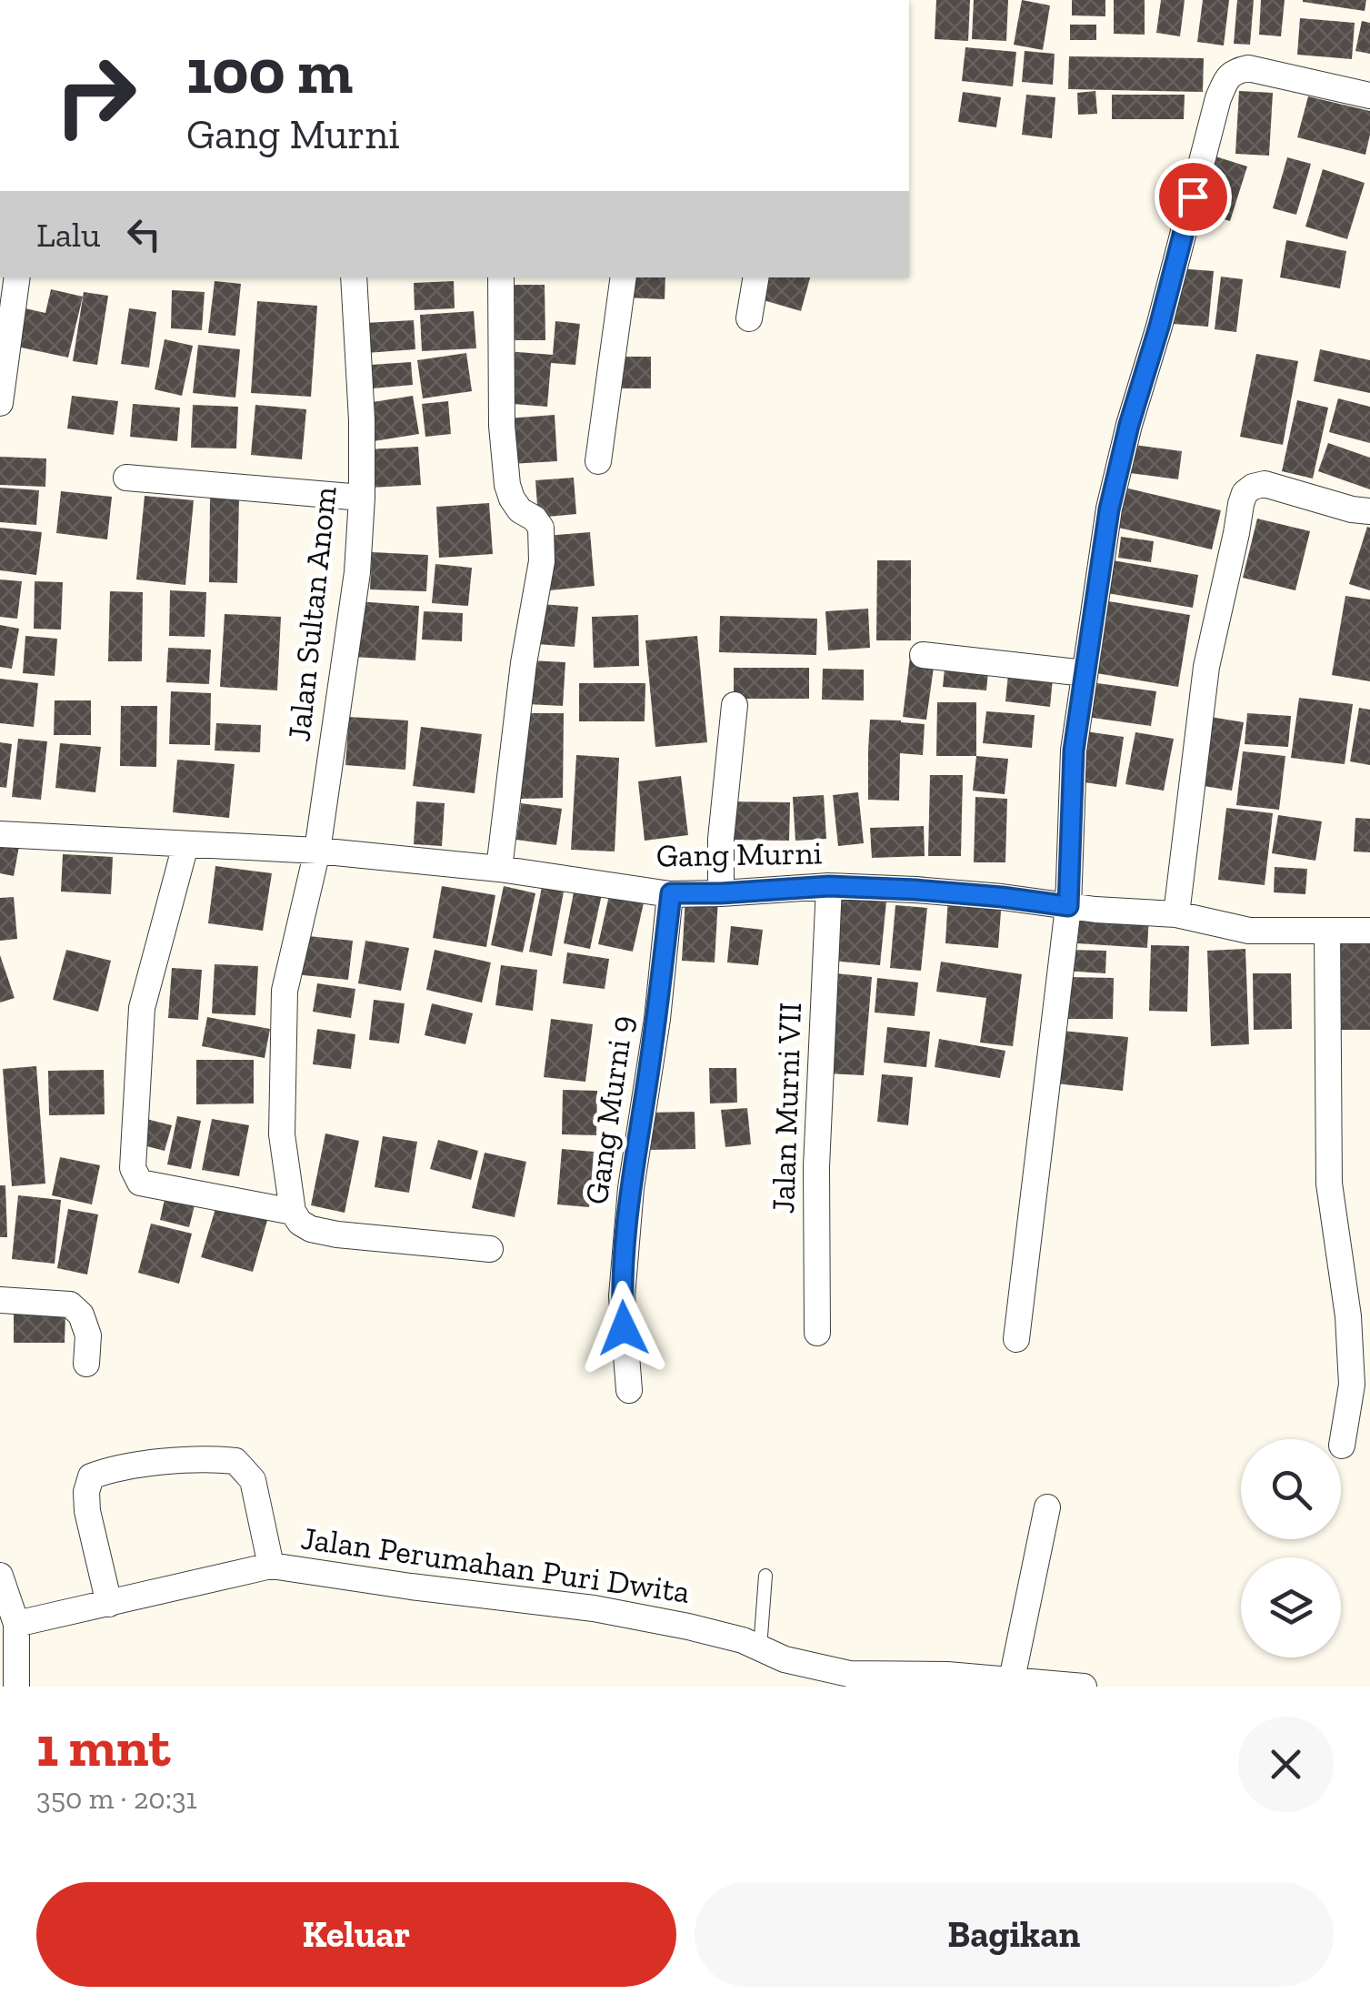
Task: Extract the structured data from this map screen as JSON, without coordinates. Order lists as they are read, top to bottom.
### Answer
{
  "streets": {
    "street": [
      "Jalan Sultan Anom",
      "Gang Murni",
      "Jalan Murni VII",
      "Gang Murni 9",
      "Jalan Perumahan Puri Dwita"
    ]
  },
  "crossings": [
    ["Jalan Sultan Anom", "Gang Murni"],
    ["Gang Murni", "Jalan Murni VII"],
    ["Gang Murni", "Gang Murni 9"]
  ],
  "page": {
    "turn": ["100 m", "Gang Murni"],
    "then": "Lalu",
    "heading": ["1 mnt", "350 m · 20:31"],
    "buttons": ["Keluar", "Bagikan"]
  }
}
